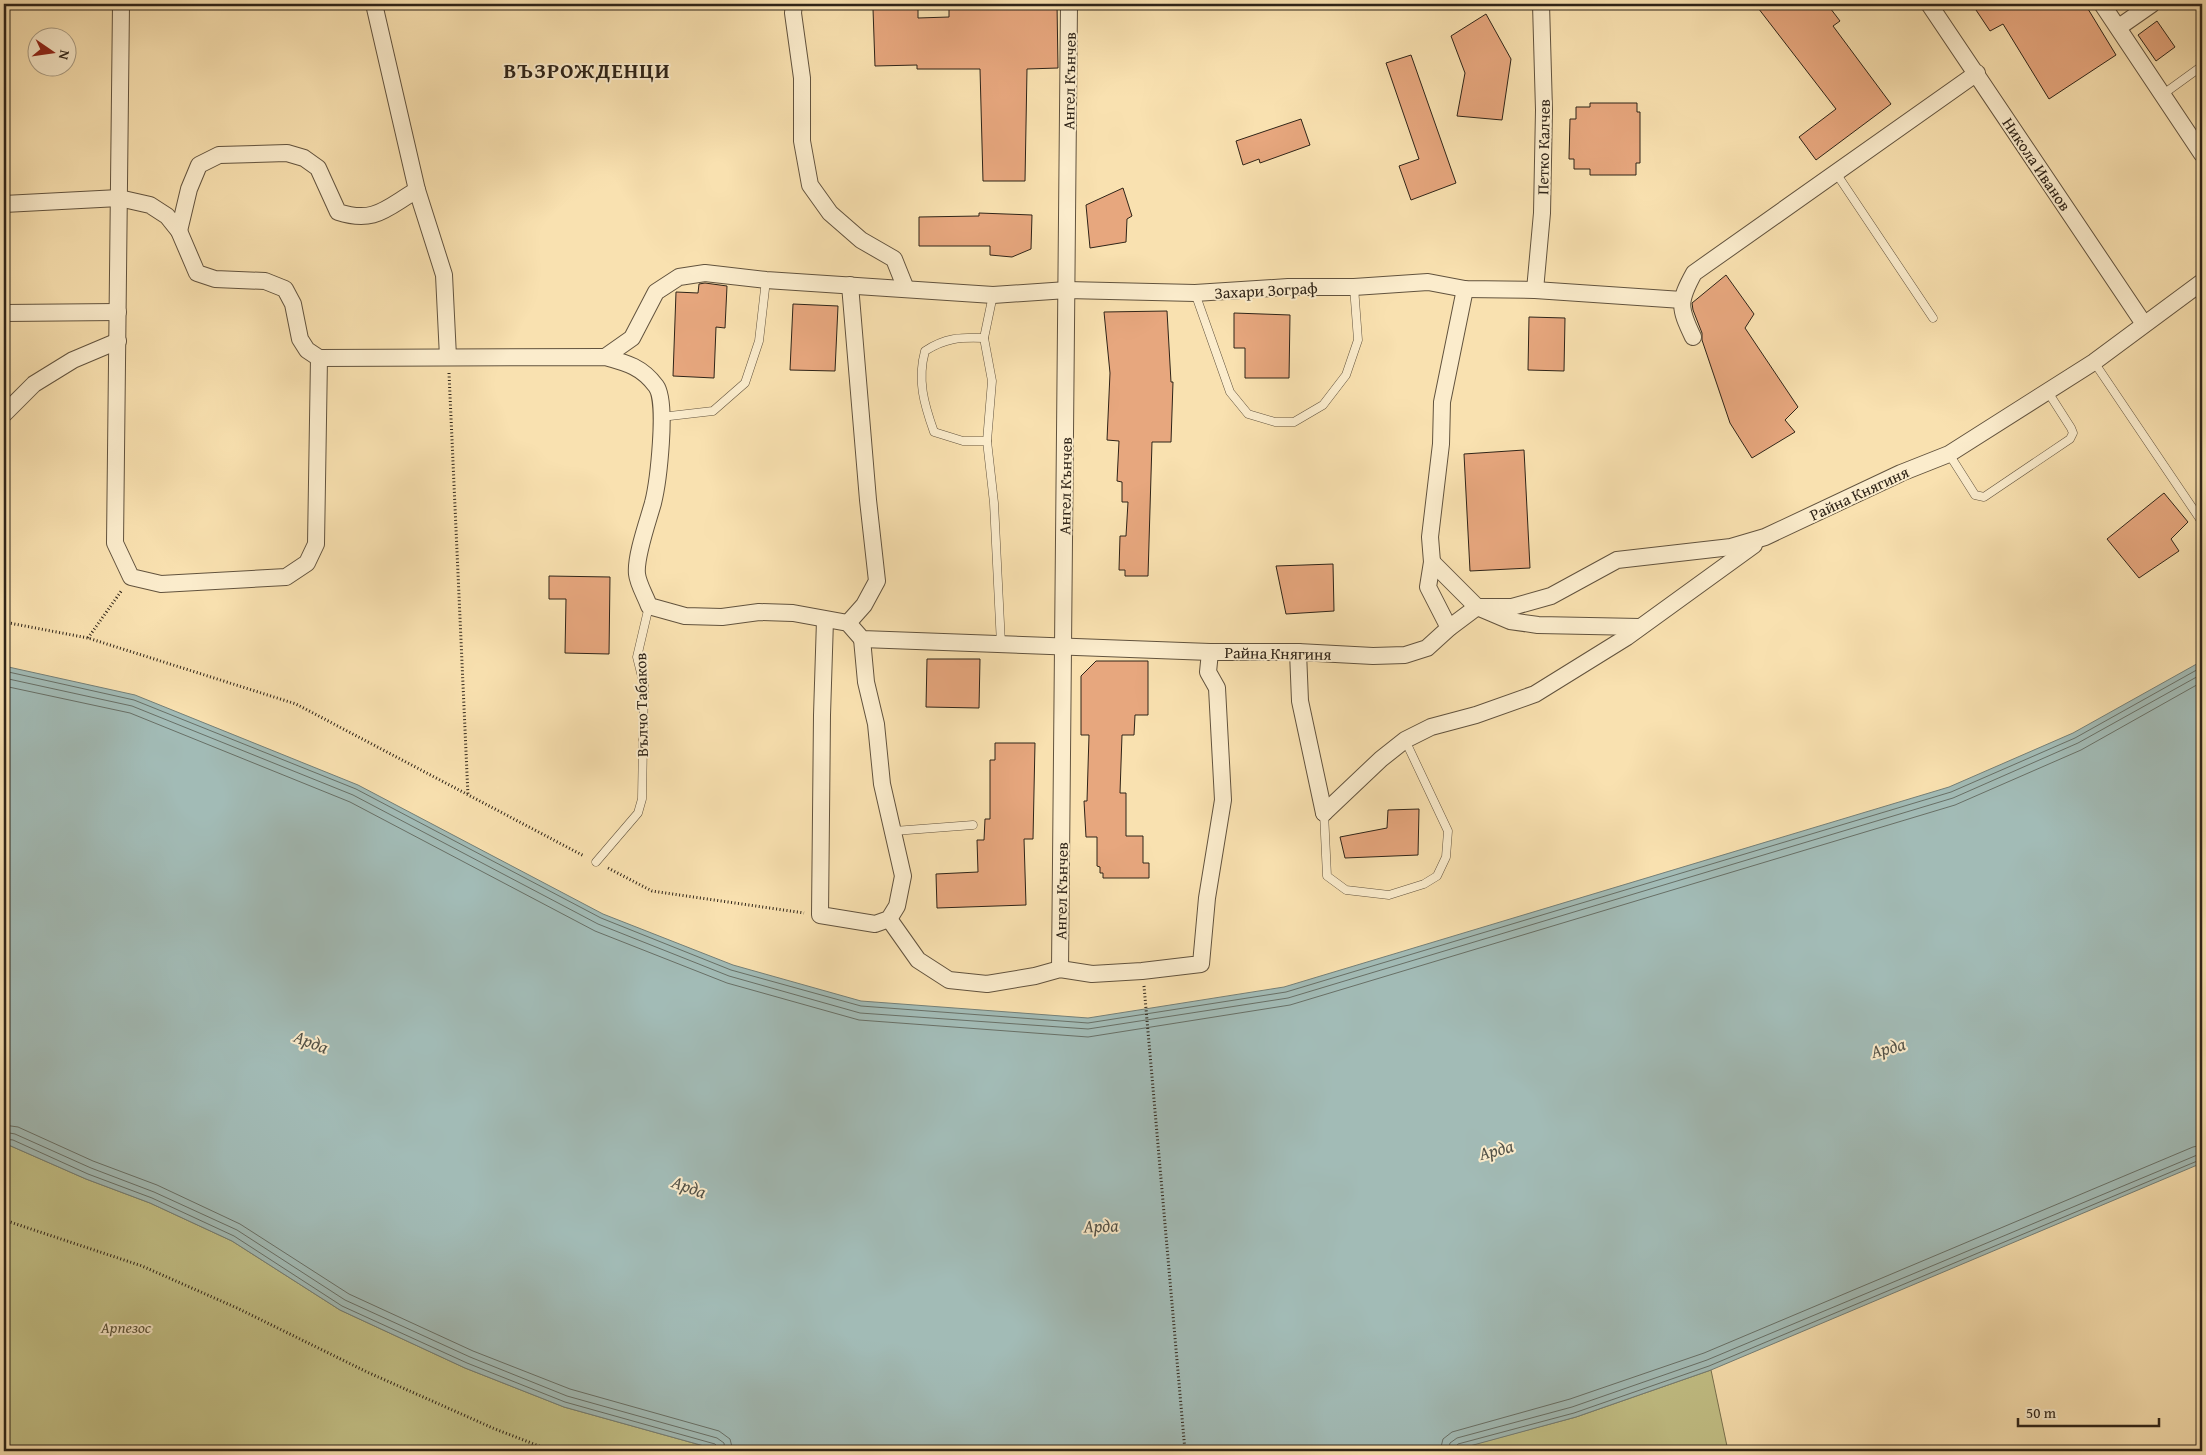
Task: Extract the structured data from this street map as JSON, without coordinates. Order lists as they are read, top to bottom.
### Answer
{
  "streets": {
    "street": [
      "Ангел Кънчев",
      "Петко Калчев",
      "Никола Иванов",
      "Захари Зограф",
      "Райна Княгиня"
    ],
    "lane": ["Вълчо Табаков"]
  },
  "crossings": [
    ["Ангел Кънчев", "Захари Зограф"],
    ["Ангел Кънчев", "Райна Княгиня"],
    ["Петко Калчев", "Захари Зограф"],
    ["Никола Иванов", "Райна Княгиня"]
  ],
  "districts": ["ВЪЗРОЖДЕНЦИ"],
  "water": ["Арда"],
  "parks": ["Арпезос"],
  "scale_bar": "50 m",
  "north": "right"
}
